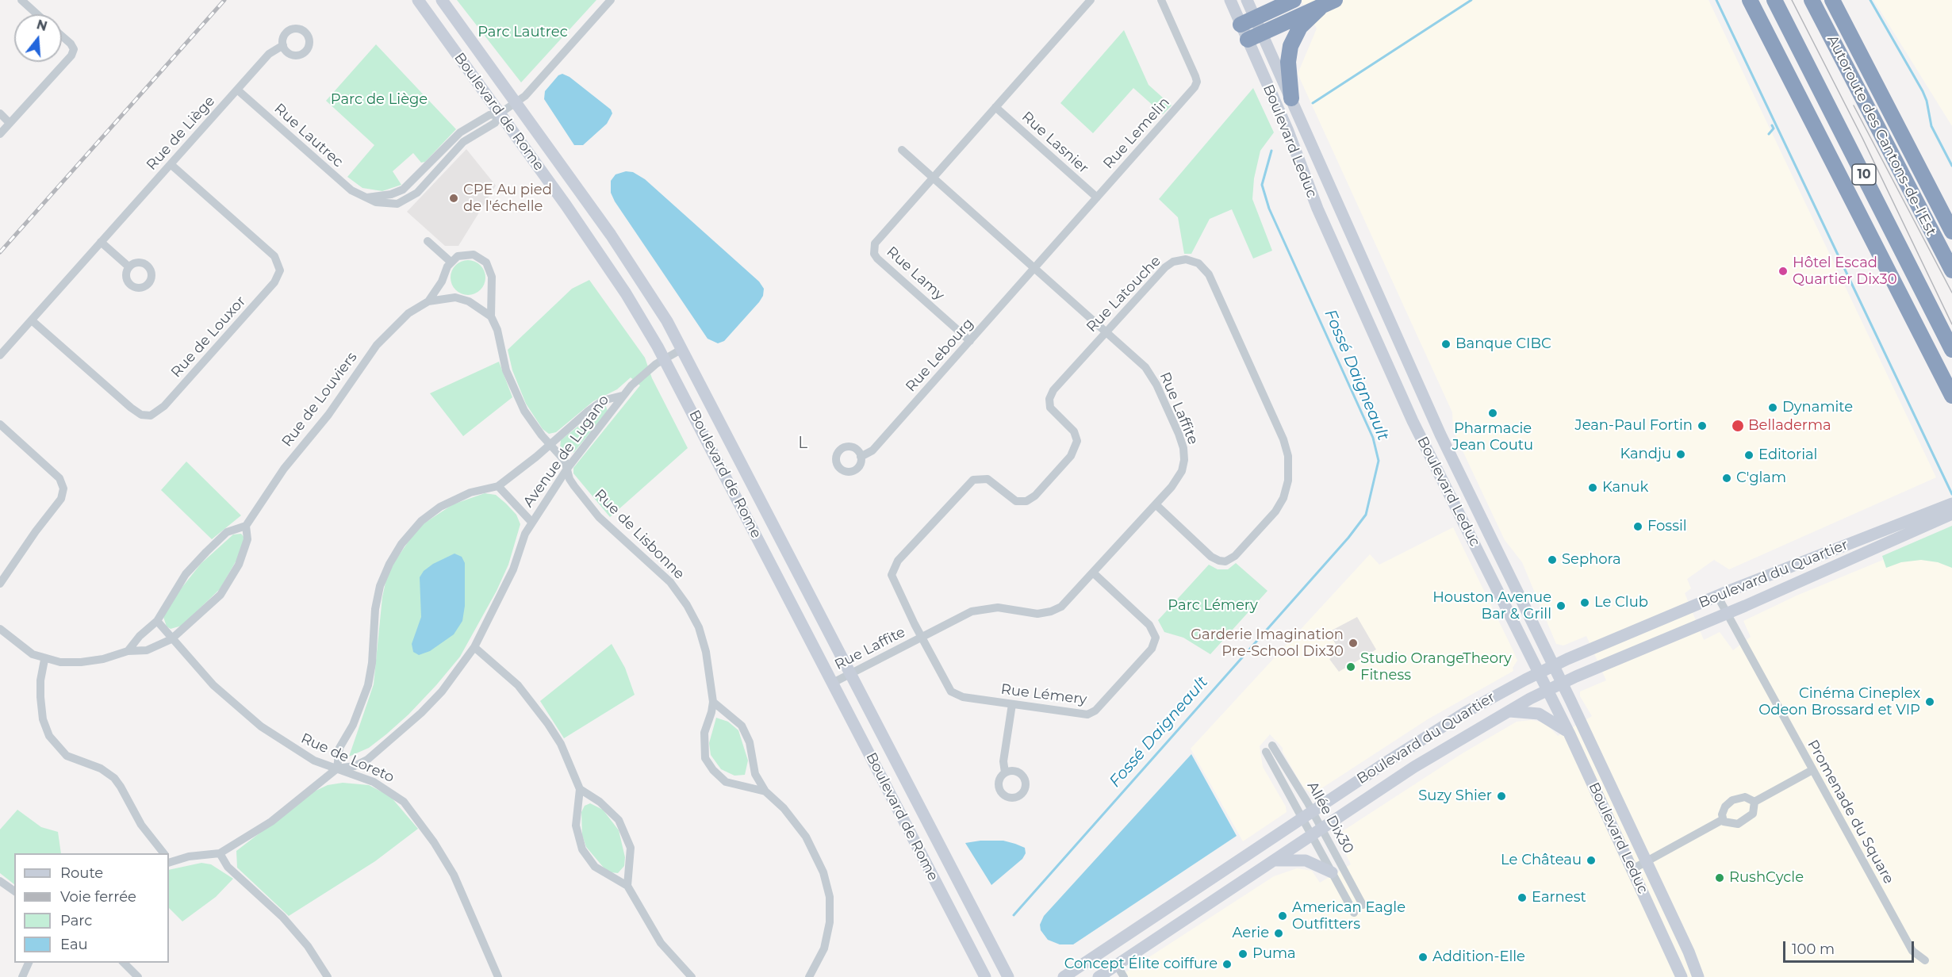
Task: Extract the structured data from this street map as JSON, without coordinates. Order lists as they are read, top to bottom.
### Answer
{
  "streets": {
    "highway": ["Autoroute des Cantons-de-l'Est", "10"],
    "main road": ["Boulevard de Rome", "Boulevard Leduc", "Boulevard du Quartier"],
    "street": [
      "Rue de Liège",
      "Rue Lemelin",
      "Rue Lautrec",
      "Rue Lasnier",
      "Rue Lamy",
      "Rue Latouche",
      "Rue de Louxor",
      "Rue Lebourg",
      "Rue de Louviers",
      "Rue Laffite",
      "Avenue de Lugano",
      "Rue de Lisbonne",
      "Rue Lémery",
      "Rue de Loreto",
      "Promenade du Square",
      "Allée Dix30"
    ]
  },
  "crossings": [
    ["Boulevard de Rome", "Rue Lautrec"],
    ["Boulevard de Rome", "Rue Laffite"],
    ["Boulevard de Rome", "Avenue de Lugano"],
    ["Rue de Liège", "Rue Lautrec"],
    ["Rue de Liège", "Rue de Louxor"],
    ["Rue Lemelin", "Rue Lasnier"],
    ["Rue Lemelin", "Rue Lebourg"],
    ["Rue Lemelin", "Rue Laffite"],
    ["Boulevard Leduc", "Boulevard du Quartier"],
    ["Rue Lamy", "Rue Lebourg"],
    ["Rue Lamy", "Rue Laffite"],
    ["Rue Latouche", "Rue Laffite"],
    ["Rue Latouche", "Rue Lémery"],
    ["Rue Lebourg", "Rue Laffite"],
    ["Rue Laffite", "Rue Lémery"],
    ["Avenue de Lugano", "Rue de Lisbonne"],
    ["Avenue de Lugano", "Rue de Loreto"],
    ["Boulevard du Quartier", "Promenade du Square"],
    ["Boulevard du Quartier", "Allée Dix30"]
  ],
  "districts": ["L"],
  "water": ["Fossé Daigneault"],
  "parks": ["Parc Lautrec", "Parc de Liège", "Parc Lémery"],
  "places": [
    "CPE Au pied de l'échelle",
    "Hôtel Escad Quartier Dix30",
    "Banque CIBC",
    "Dynamite",
    "Pharmacie Jean Coutu",
    "Jean-Paul Fortin",
    "Belladerma",
    "Kandju",
    "Editorial",
    "C'glam",
    "Kanuk",
    "Fossil",
    "Sephora",
    "Le Club",
    "Houston Avenue Bar & Grill",
    "Garderie Imagination Pre-School Dix30",
    "Studio OrangeTheory Fitness",
    "Cinéma Cineplex Odeon Brossard et VIP",
    "Suzy Shier",
    "Le Château",
    "RushCycle",
    "Earnest",
    "American Eagle Outfitters",
    "Aerie",
    "Puma",
    "Addition-Elle",
    "Concept Élite coiffure"
  ],
  "legend": [
    "Route",
    "Voie ferrée",
    "Parc",
    "Eau"
  ],
  "scale_bar": "100 m",
  "north": "top"
}
